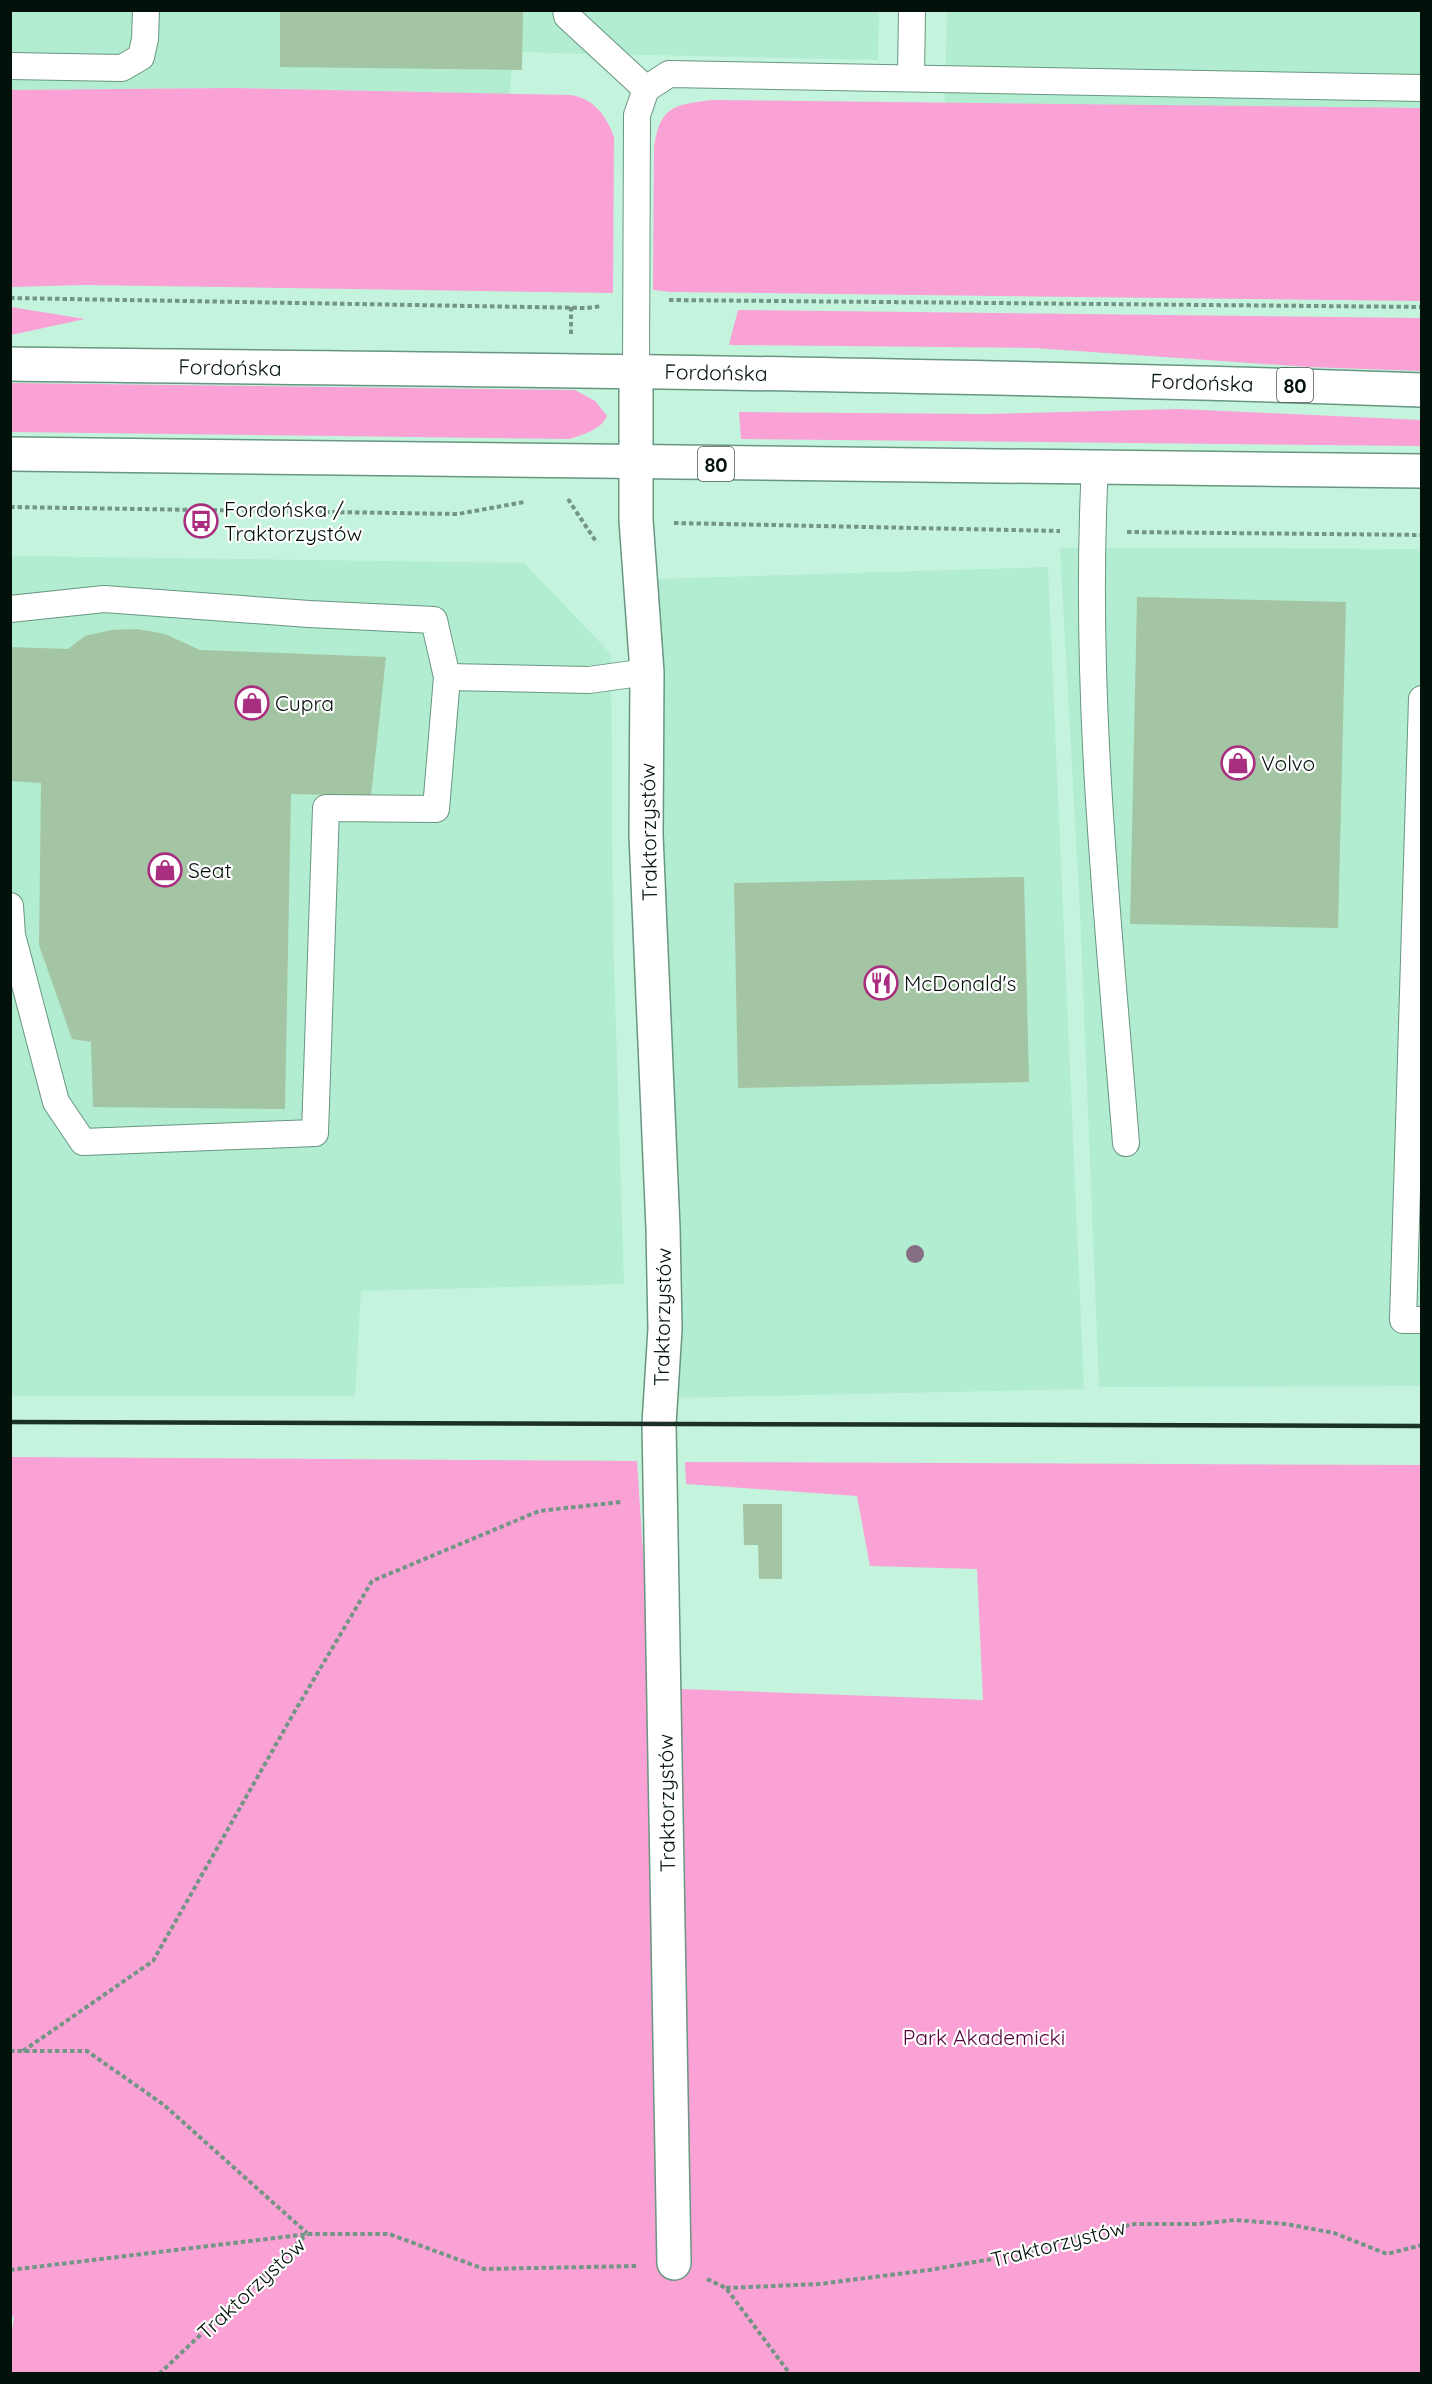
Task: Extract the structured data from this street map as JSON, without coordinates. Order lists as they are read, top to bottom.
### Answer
{
  "streets": {
    "main road": ["Fordońska", "80", "Traktorzystów"]
  },
  "crossings": [
    ["Fordońska", "Traktorzystów"],
    ["80", "Traktorzystów"]
  ],
  "parks": ["Park Akademicki"],
  "places": {
    "bus stop": ["Fordońska / Traktorzystów"],
    "shop": ["Cupra", "Volvo", "Seat"],
    "restaurant": ["McDonald's"]
  }
}
